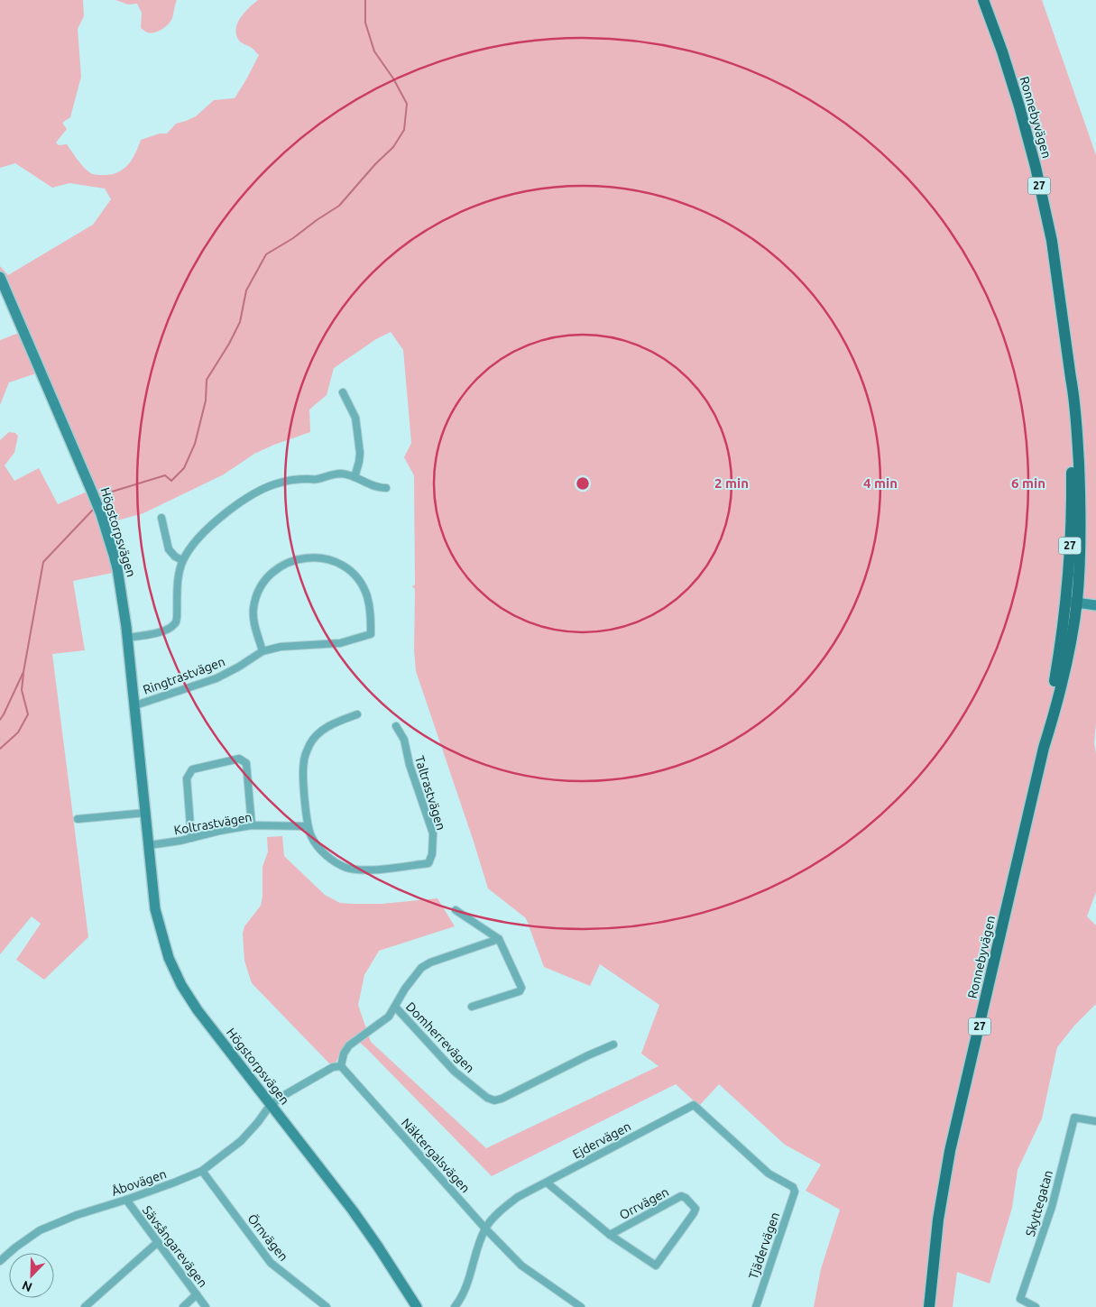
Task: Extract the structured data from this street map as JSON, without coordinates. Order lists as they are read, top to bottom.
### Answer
{
  "streets": {
    "main road": ["Ronnebyvägen", "27"],
    "street": [
      "Högstorpsvägen",
      "Ringtrastvägen",
      "Taltrastvägen",
      "Koltrastvägen",
      "Domherrevägen",
      "Ejdervägen",
      "Näktergalsvägen",
      "Åbovägen",
      "Orrvägen",
      "Skyttegatan",
      "Örnvägen",
      "Tjädervägen",
      "Sävsångarevägen"
    ]
  },
  "crossings": [
    ["Högstorpsvägen", "Ringtrastvägen"],
    ["Högstorpsvägen", "Koltrastvägen"],
    ["Högstorpsvägen", "Åbovägen"],
    ["Taltrastvägen", "Koltrastvägen"],
    ["Ejdervägen", "Näktergalsvägen"],
    ["Ejdervägen", "Orrvägen"],
    ["Ejdervägen", "Tjädervägen"],
    ["Åbovägen", "Örnvägen"],
    ["Åbovägen", "Sävsångarevägen"]
  ],
  "north": "bottom left",
  "rings": ["2 min", "4 min", "6 min"]
}
